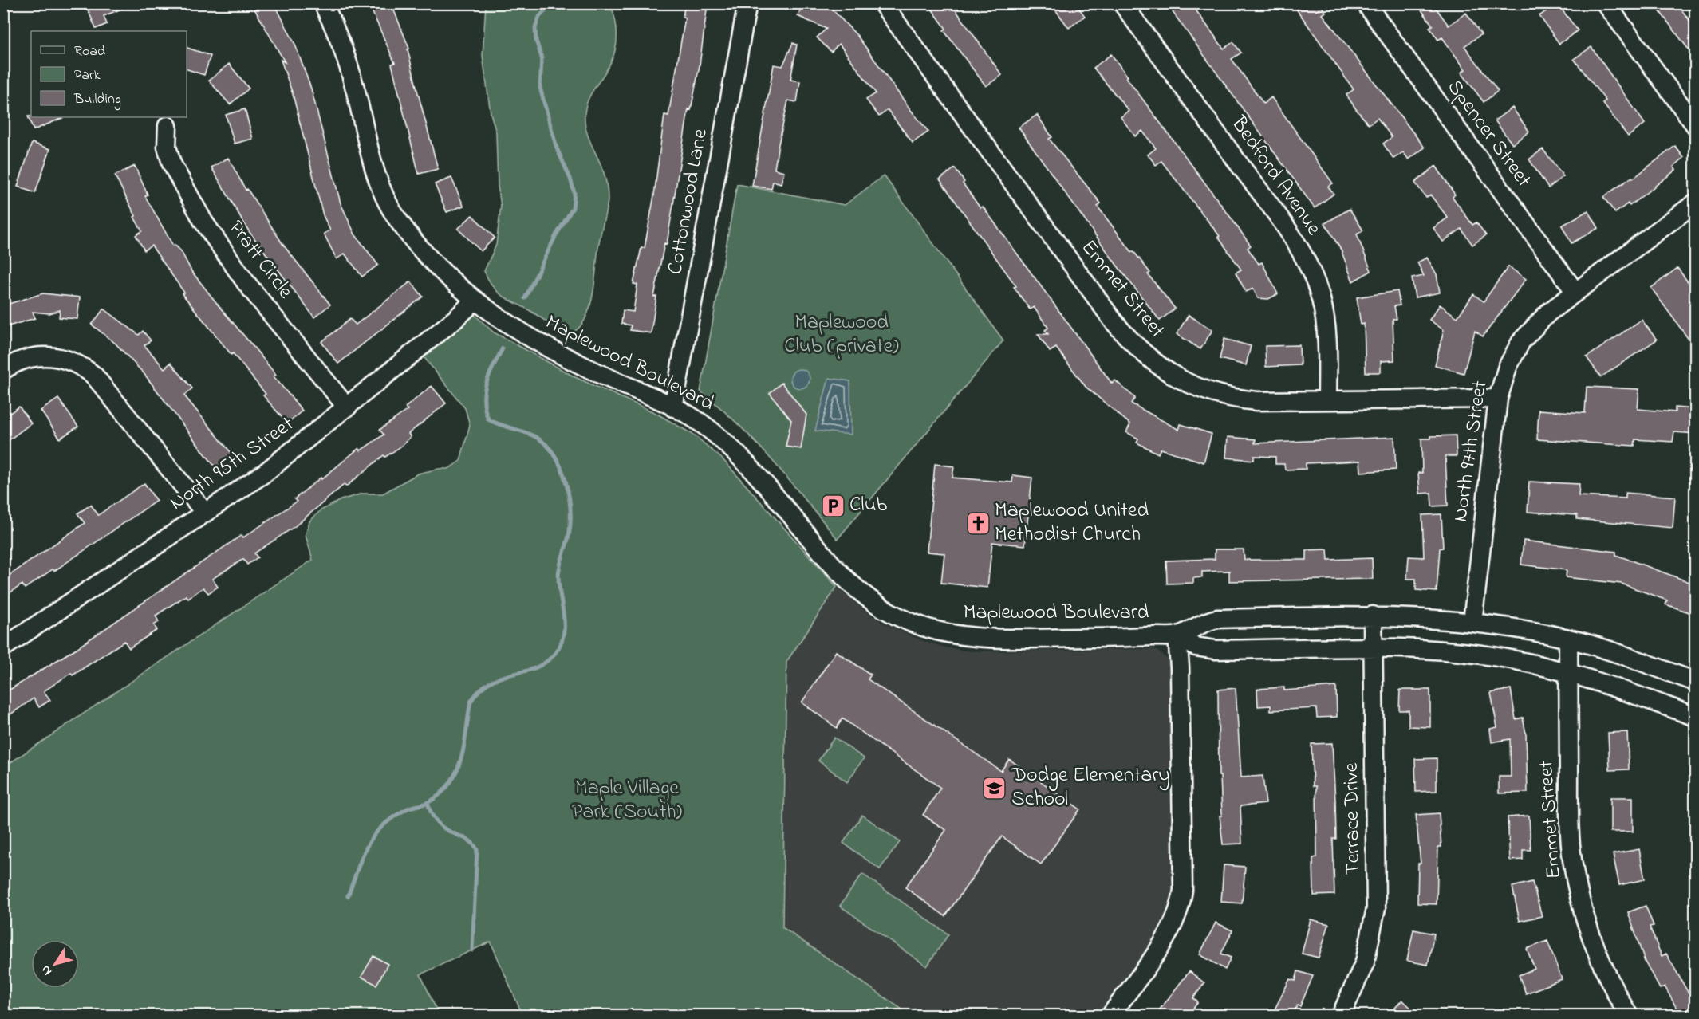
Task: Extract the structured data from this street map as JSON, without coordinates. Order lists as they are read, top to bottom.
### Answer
{
  "streets": {
    "street": [
      "Spencer Street",
      "Bedford Avenue",
      "Cottonwood Lane",
      "Pratt Circle",
      "Emmet Street",
      "Maplewood Boulevard",
      "North 97th Street",
      "North 95th Street",
      "Terrace Drive"
    ]
  },
  "crossings": [
    ["Spencer Street", "North 97th Street"],
    ["Bedford Avenue", "Emmet Street"],
    ["Cottonwood Lane", "Maplewood Boulevard"],
    ["Pratt Circle", "North 95th Street"],
    ["Emmet Street", "Maplewood Boulevard"],
    ["Emmet Street", "North 97th Street"],
    ["Maplewood Boulevard", "North 97th Street"],
    ["Maplewood Boulevard", "North 95th Street"],
    ["Maplewood Boulevard", "Terrace Drive"]
  ],
  "parks": ["Maplewood Club (private)", "Maple Village Park (South)"],
  "places": {
    "parking": ["Club"],
    "church": ["Maplewood United Methodist Church"],
    "school or university": ["Dodge Elementary School"]
  },
  "legend": ["Road", "Park", "Building"],
  "north": "bottom left"
}
